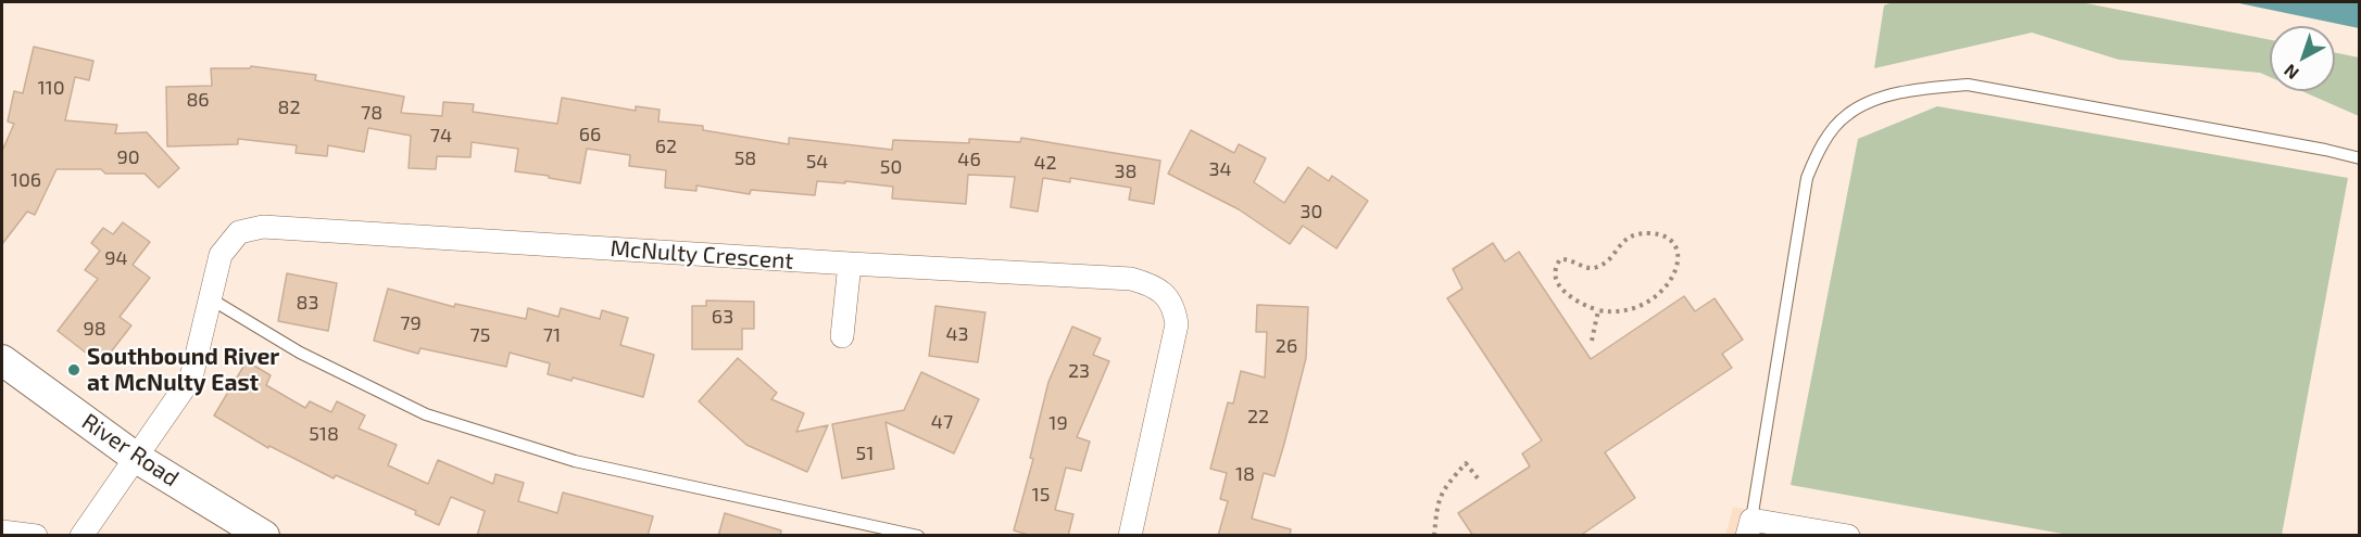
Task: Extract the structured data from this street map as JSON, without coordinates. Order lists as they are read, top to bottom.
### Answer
{
  "streets": {
    "street": ["McNulty Crescent", "River Road"]
  },
  "crossings": [
    ["McNulty Crescent", "River Road"]
  ],
  "places": ["Southbound River at McNulty East"],
  "house_numbers": [
    "110",
    "86",
    "82",
    "78",
    "66",
    "74",
    "62",
    "90",
    "58",
    "46",
    "54",
    "42",
    "50",
    "34",
    "38",
    "106",
    "30",
    "94",
    "83",
    "63",
    "79",
    "98",
    "43",
    "75",
    "71",
    "26",
    "23",
    "22",
    "47",
    "19",
    "518",
    "51",
    "18",
    "15"
  ],
  "north": "bottom left"
}
